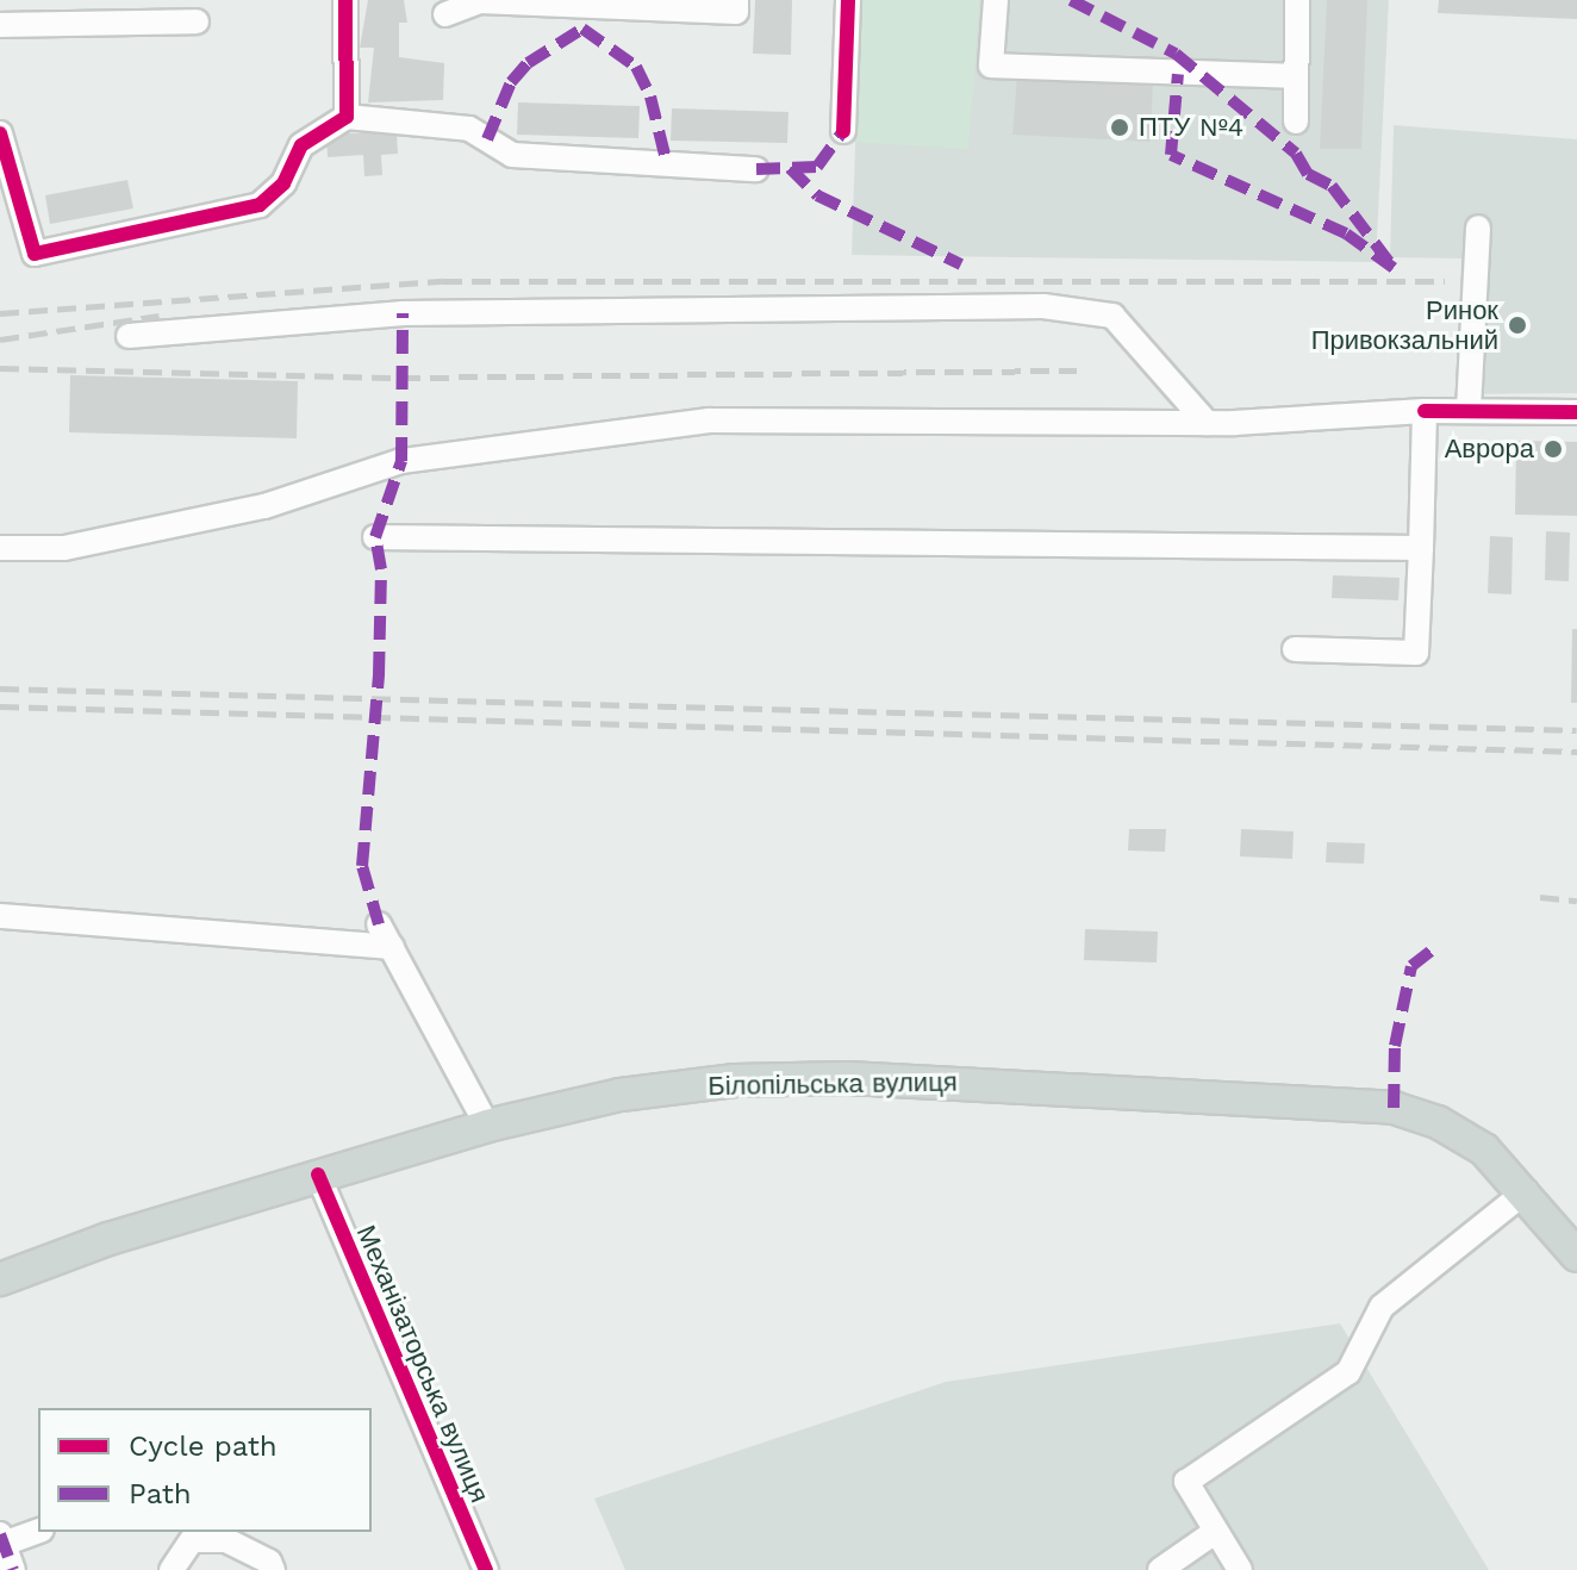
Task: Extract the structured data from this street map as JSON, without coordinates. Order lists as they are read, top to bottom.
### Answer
{
  "streets": {
    "main road": ["Білопільська вулиця"],
    "street": ["Механізаторська вулиця"]
  },
  "crossings": [
    ["Білопільська вулиця", "Механізаторська вулиця"]
  ],
  "places": ["ПТУ №4", "Ринок Привокзальний", "Аврора"],
  "legend": ["Cycle path", "Path"]
}
